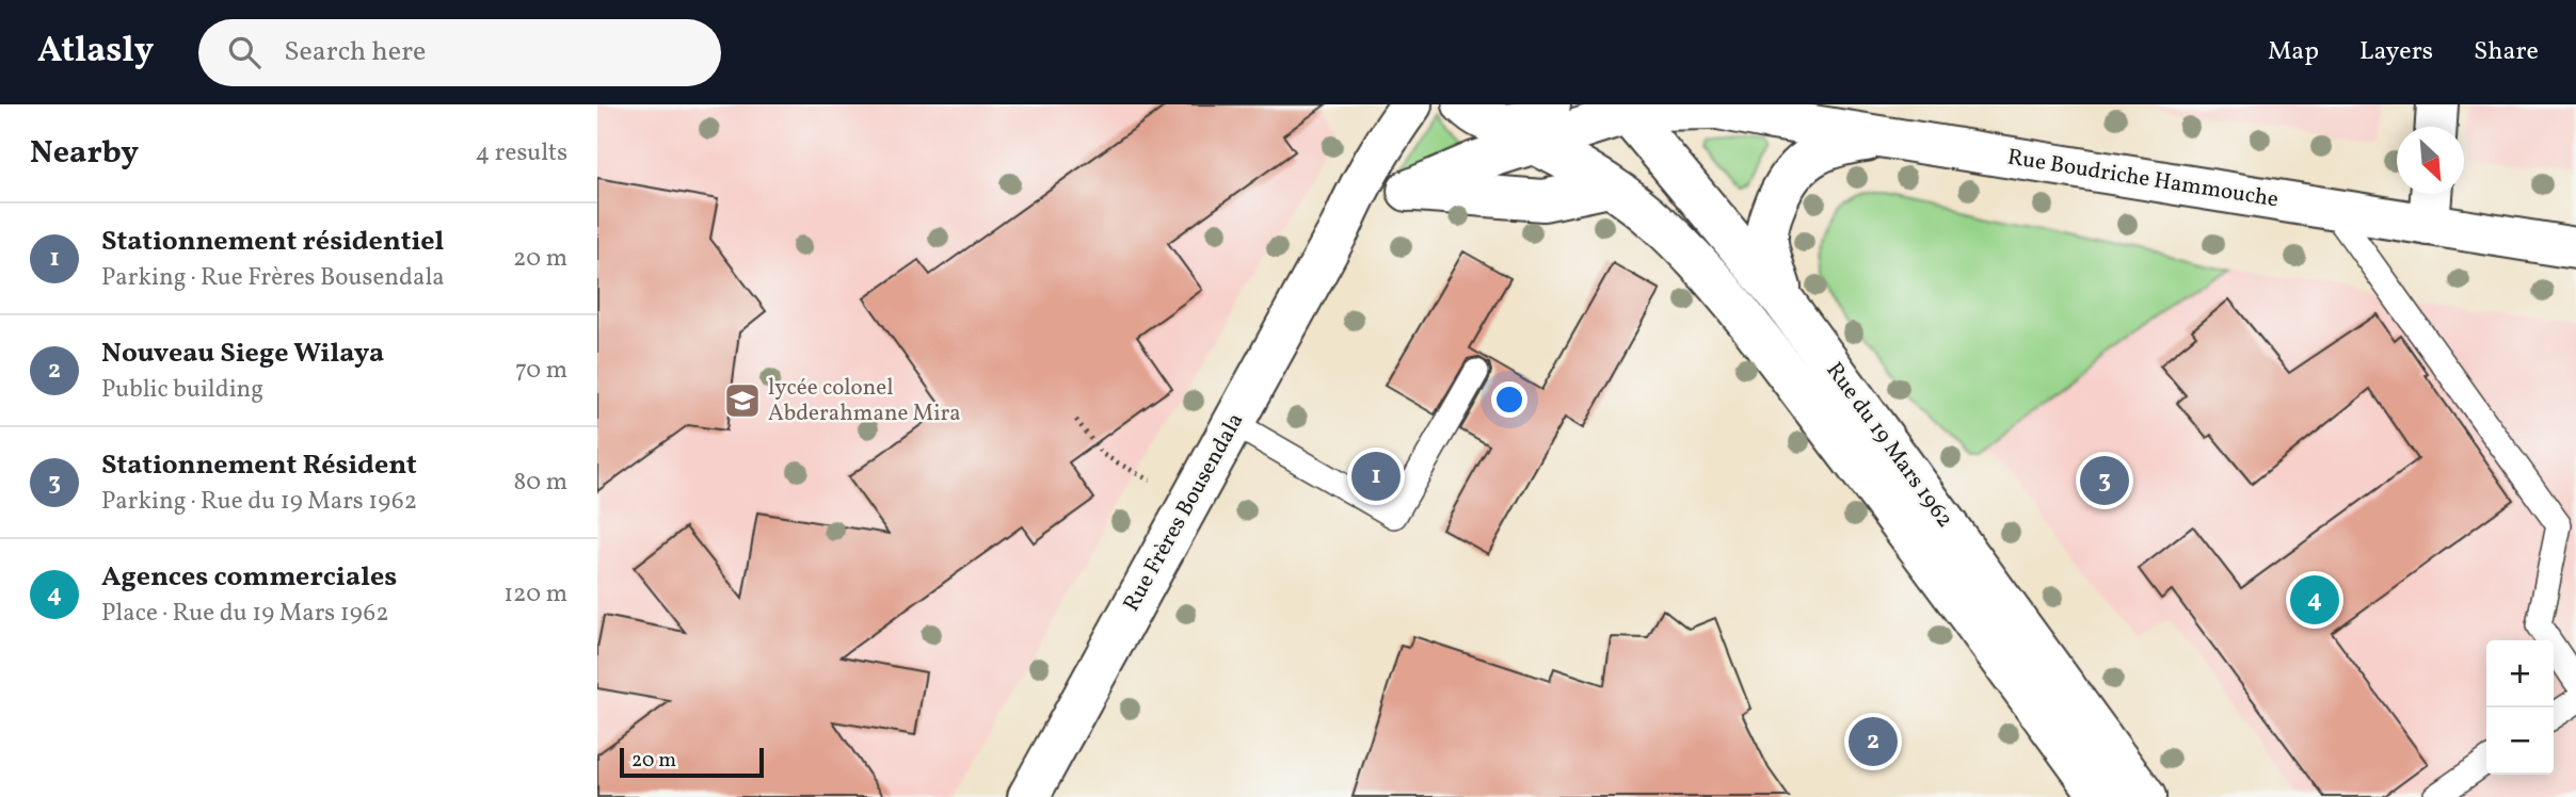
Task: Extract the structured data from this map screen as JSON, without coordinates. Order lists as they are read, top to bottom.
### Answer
{
  "streets": {
    "street": ["Rue Boudriche Hammouche", "Rue du 19 Mars 1962", "Rue Frères Bousendala"]
  },
  "crossings": [
    ["Rue Boudriche Hammouche", "Rue du 19 Mars 1962"],
    ["Rue Boudriche Hammouche", "Rue Frères Bousendala"]
  ],
  "places": {
    "school or university": ["lycée colonel Abderahmane Mira"]
  },
  "scale_bar": "20 m",
  "north": "bottom right",
  "page": {
    "header": "Atlasly",
    "search": "Search here",
    "nav": ["Map", "Layers", "Share"],
    "heading": ["Nearby", "4 results"],
    "list": [
      {
        "mark": "1",
        "name": "Stationnement résidentiel",
        "note": "Parking · Rue Frères Bousendala",
        "value": "20 m"
      },
      {
        "mark": "2",
        "name": "Nouveau Siege Wilaya",
        "note": "Public building",
        "value": "70 m"
      },
      {
        "mark": "3",
        "name": "Stationnement Résident",
        "note": "Parking · Rue du 19 Mars 1962",
        "value": "80 m"
      },
      {
        "mark": "4",
        "name": "Agences commerciales",
        "note": "Place · Rue du 19 Mars 1962",
        "value": "120 m"
      }
    ],
    "pins": [
      "1",
      "3",
      "4",
      "2"
    ],
    "map_buttons": ["+", "−"],
    "scale": "20 m"
  }
}
